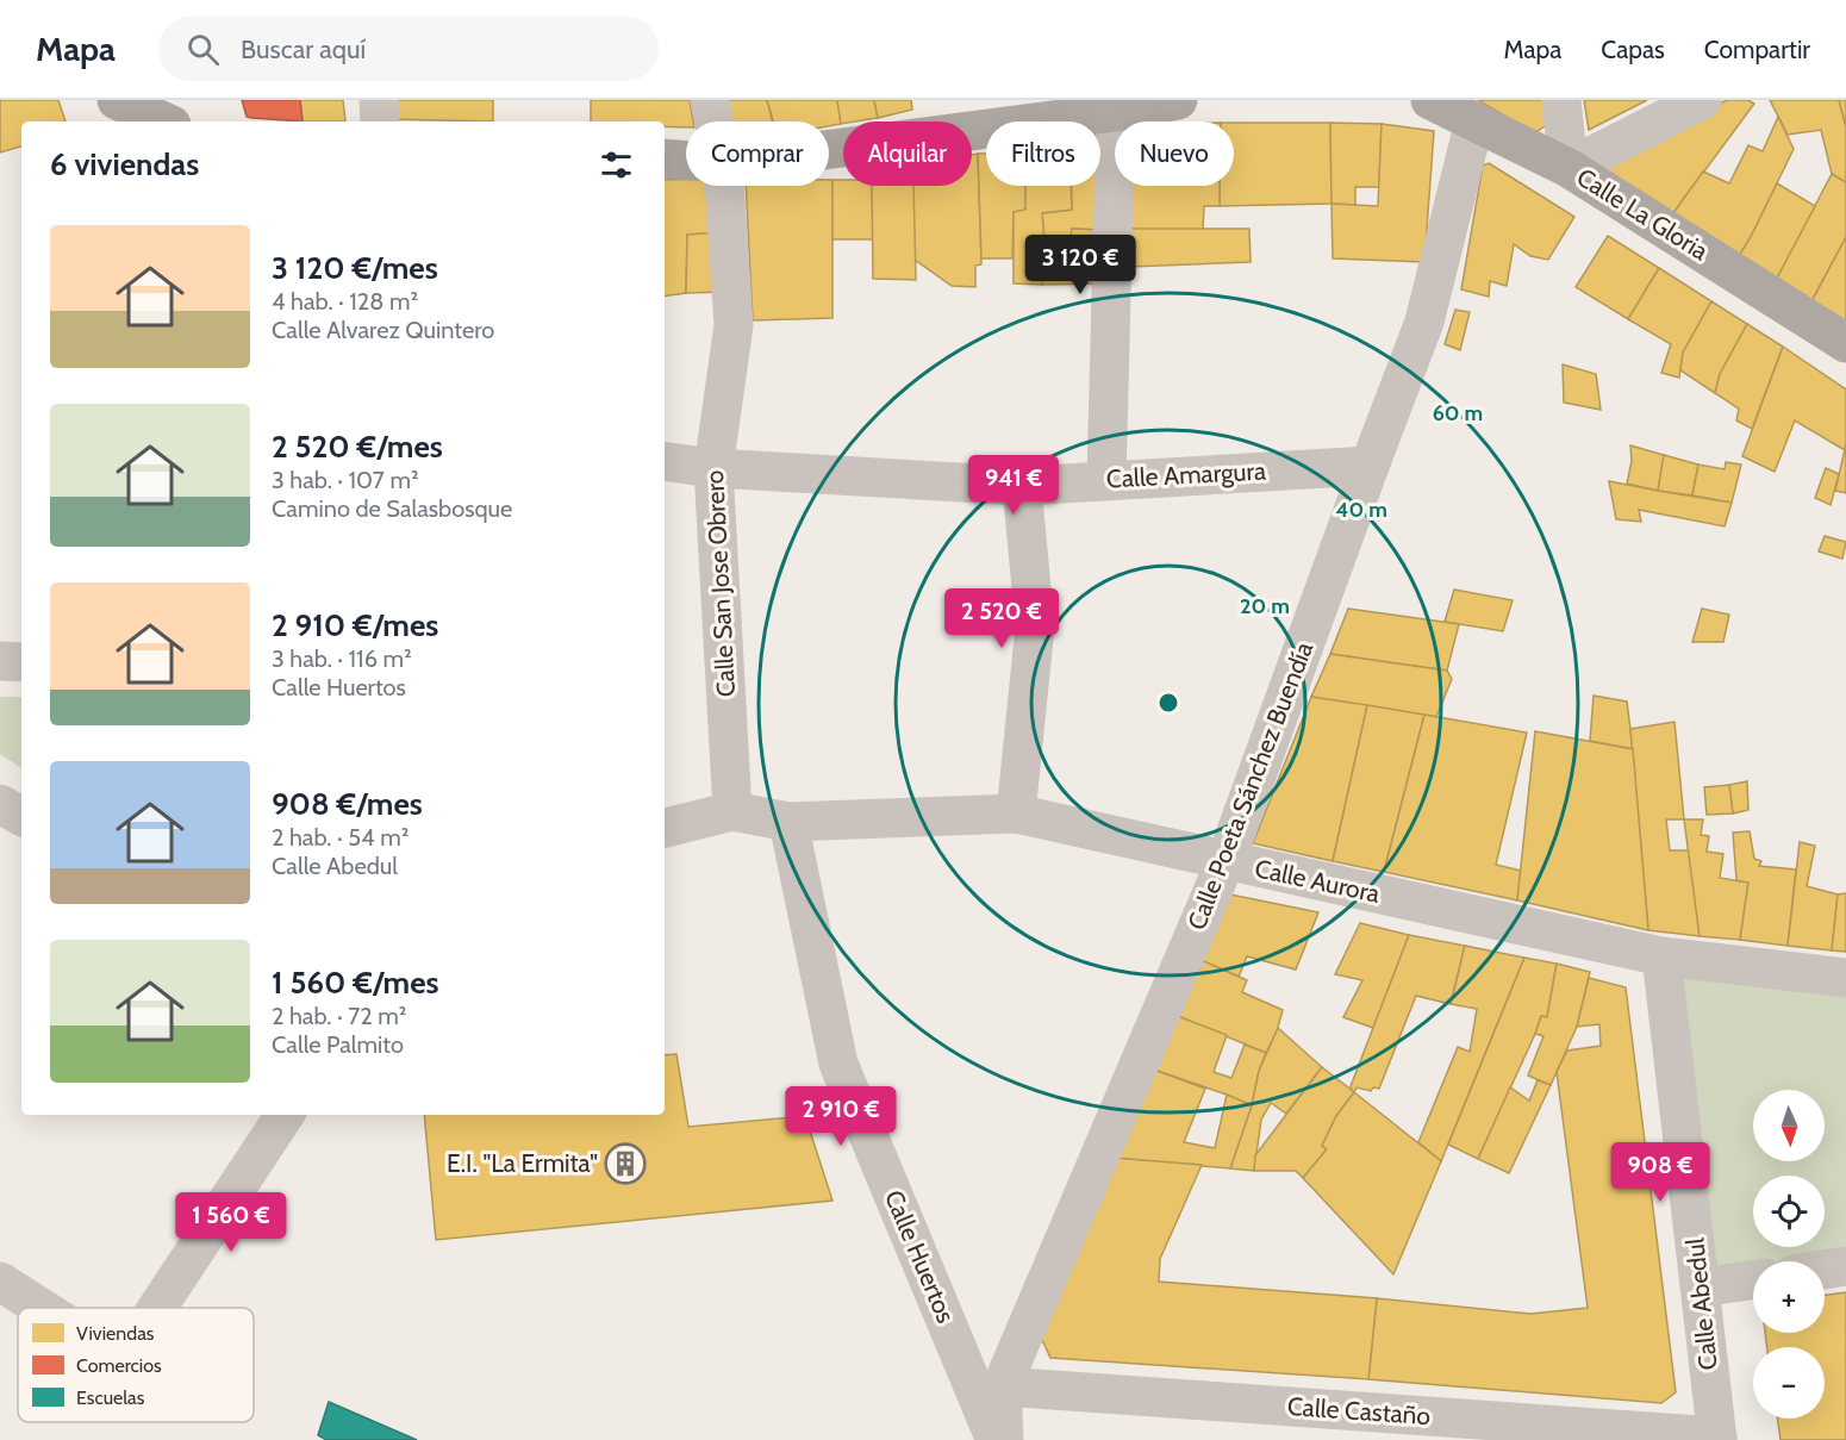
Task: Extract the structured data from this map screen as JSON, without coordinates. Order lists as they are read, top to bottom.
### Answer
{
  "streets": {
    "main road": ["Calle La Gloria"],
    "street": [
      "Calle Amargura",
      "Calle San Jose Obrero",
      "Calle Poeta Sánchez Buendía",
      "Calle Aurora",
      "Calle Huertos",
      "Calle Abedul",
      "Calle Castaño"
    ]
  },
  "crossings": [
    ["Calle La Gloria", "Calle Poeta Sánchez Buendía"],
    ["Calle Amargura", "Calle San Jose Obrero"],
    ["Calle Amargura", "Calle Poeta Sánchez Buendía"],
    ["Calle San Jose Obrero", "Calle Aurora"],
    ["Calle Poeta Sánchez Buendía", "Calle Aurora"],
    ["Calle Poeta Sánchez Buendía", "Calle Castaño"],
    ["Calle Aurora", "Calle Huertos"],
    ["Calle Aurora", "Calle Abedul"],
    ["Calle Abedul", "Calle Castaño"]
  ],
  "places": {
    "building": ["E.I. \"La Ermita\""]
  },
  "legend": ["Viviendas", "Comercios", "Escuelas"],
  "north": "bottom",
  "page": {
    "header": "Mapa",
    "search": "Buscar aquí",
    "nav": ["Mapa", "Capas", "Compartir"],
    "chip": [
      "Comprar",
      "Alquilar",
      "Filtros",
      "Nuevo"
    ],
    "heading": "6 viviendas",
    "list": [
      {
        "name": "3 120 €/mes",
        "note": "4 hab. · 128 m² · Calle Alvarez Quintero"
      },
      {
        "name": "2 520 €/mes",
        "note": "3 hab. · 107 m² · Camino de Salasbosque"
      },
      {
        "name": "2 910 €/mes",
        "note": "3 hab. · 116 m² · Calle Huertos"
      },
      {
        "name": "908 €/mes",
        "note": "2 hab. · 54 m² · Calle Abedul"
      },
      {
        "name": "1 560 €/mes",
        "note": "2 hab. · 72 m² · Calle Palmito"
      }
    ],
    "price": [
      "3 120 €",
      "941 €",
      "2 520 €",
      "2 910 €",
      "908 €",
      "1 560 €"
    ],
    "map_buttons": ["+", "−"]
  },
  "rings": ["60 m", "40 m", "20 m"]
}
